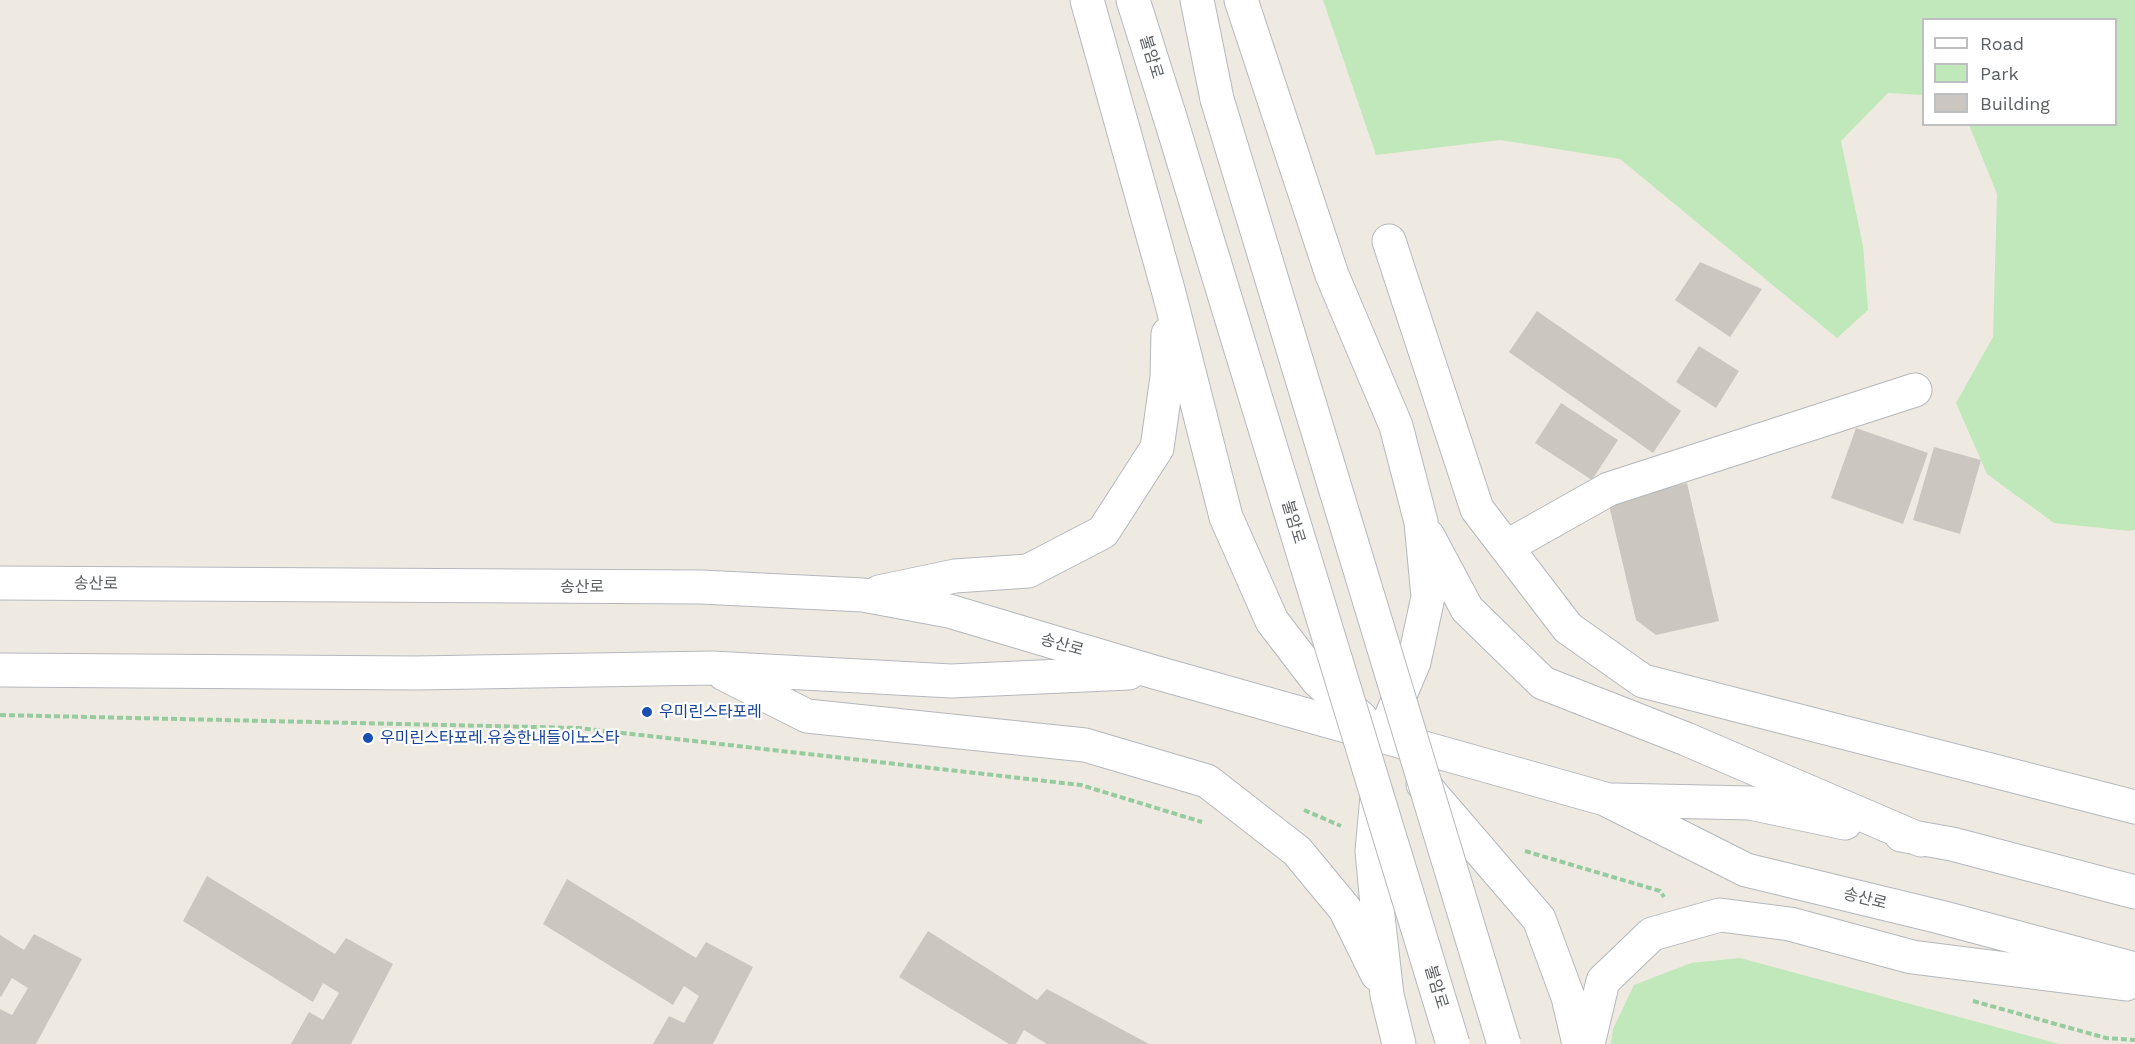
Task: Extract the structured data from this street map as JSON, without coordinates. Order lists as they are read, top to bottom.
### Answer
{
  "streets": {
    "street": ["불암로", "송산로"]
  },
  "places": ["우미린스타포레", "우미린스타포레.유승한내들이노스타"],
  "legend": ["Road", "Park", "Building"]
}
